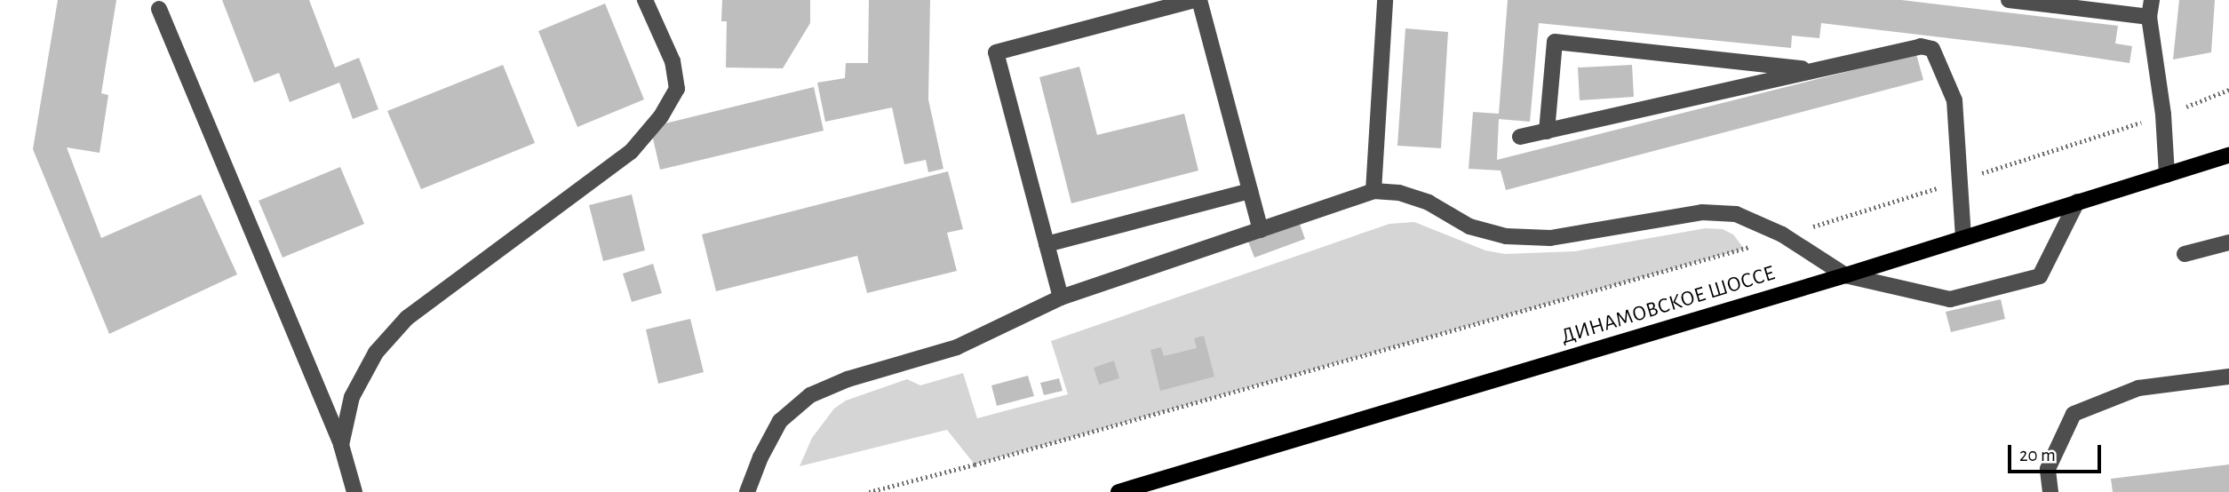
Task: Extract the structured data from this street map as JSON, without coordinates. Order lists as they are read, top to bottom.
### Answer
{
  "streets": {
    "main road": ["ДИНАМОВСКОЕ ШОССЕ"]
  },
  "scale_bar": "20 m"
}
